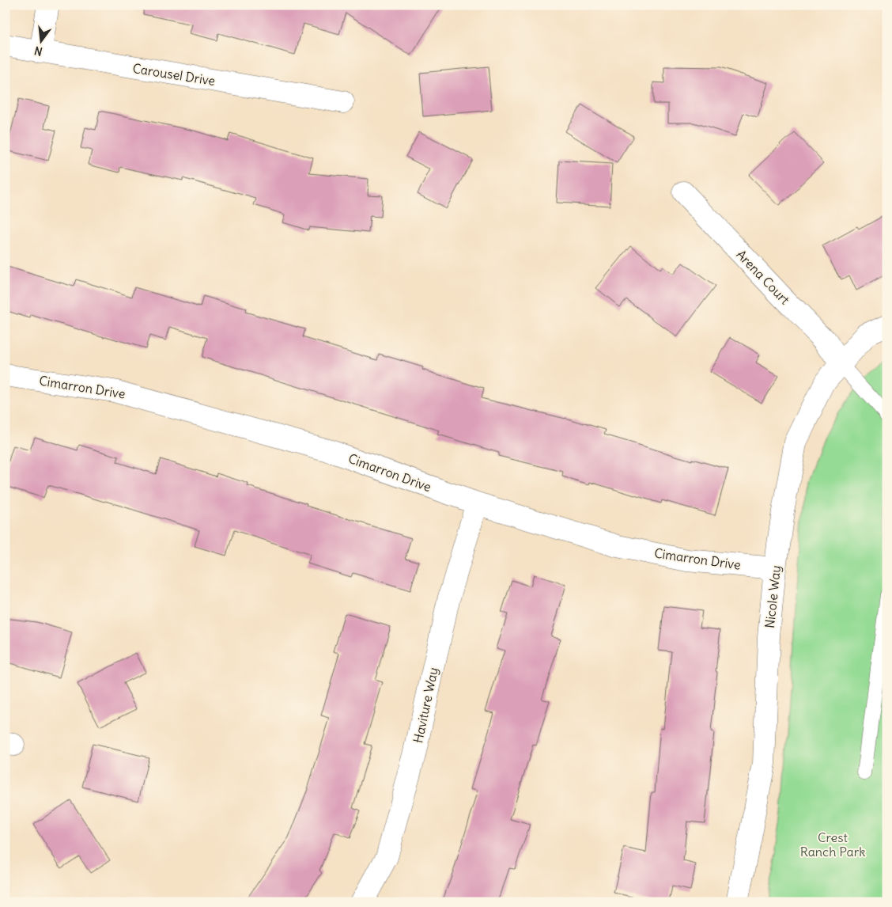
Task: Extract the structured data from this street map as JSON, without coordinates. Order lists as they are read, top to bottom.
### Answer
{
  "streets": {
    "street": [
      "Carousel Drive",
      "Arena Court",
      "Cimarron Drive",
      "Nicole Way",
      "Haviture Way"
    ]
  },
  "crossings": [
    ["Arena Court", "Nicole Way"],
    ["Cimarron Drive", "Nicole Way"],
    ["Cimarron Drive", "Haviture Way"]
  ],
  "parks": ["Crest Ranch Park"],
  "north": "bottom"
}
